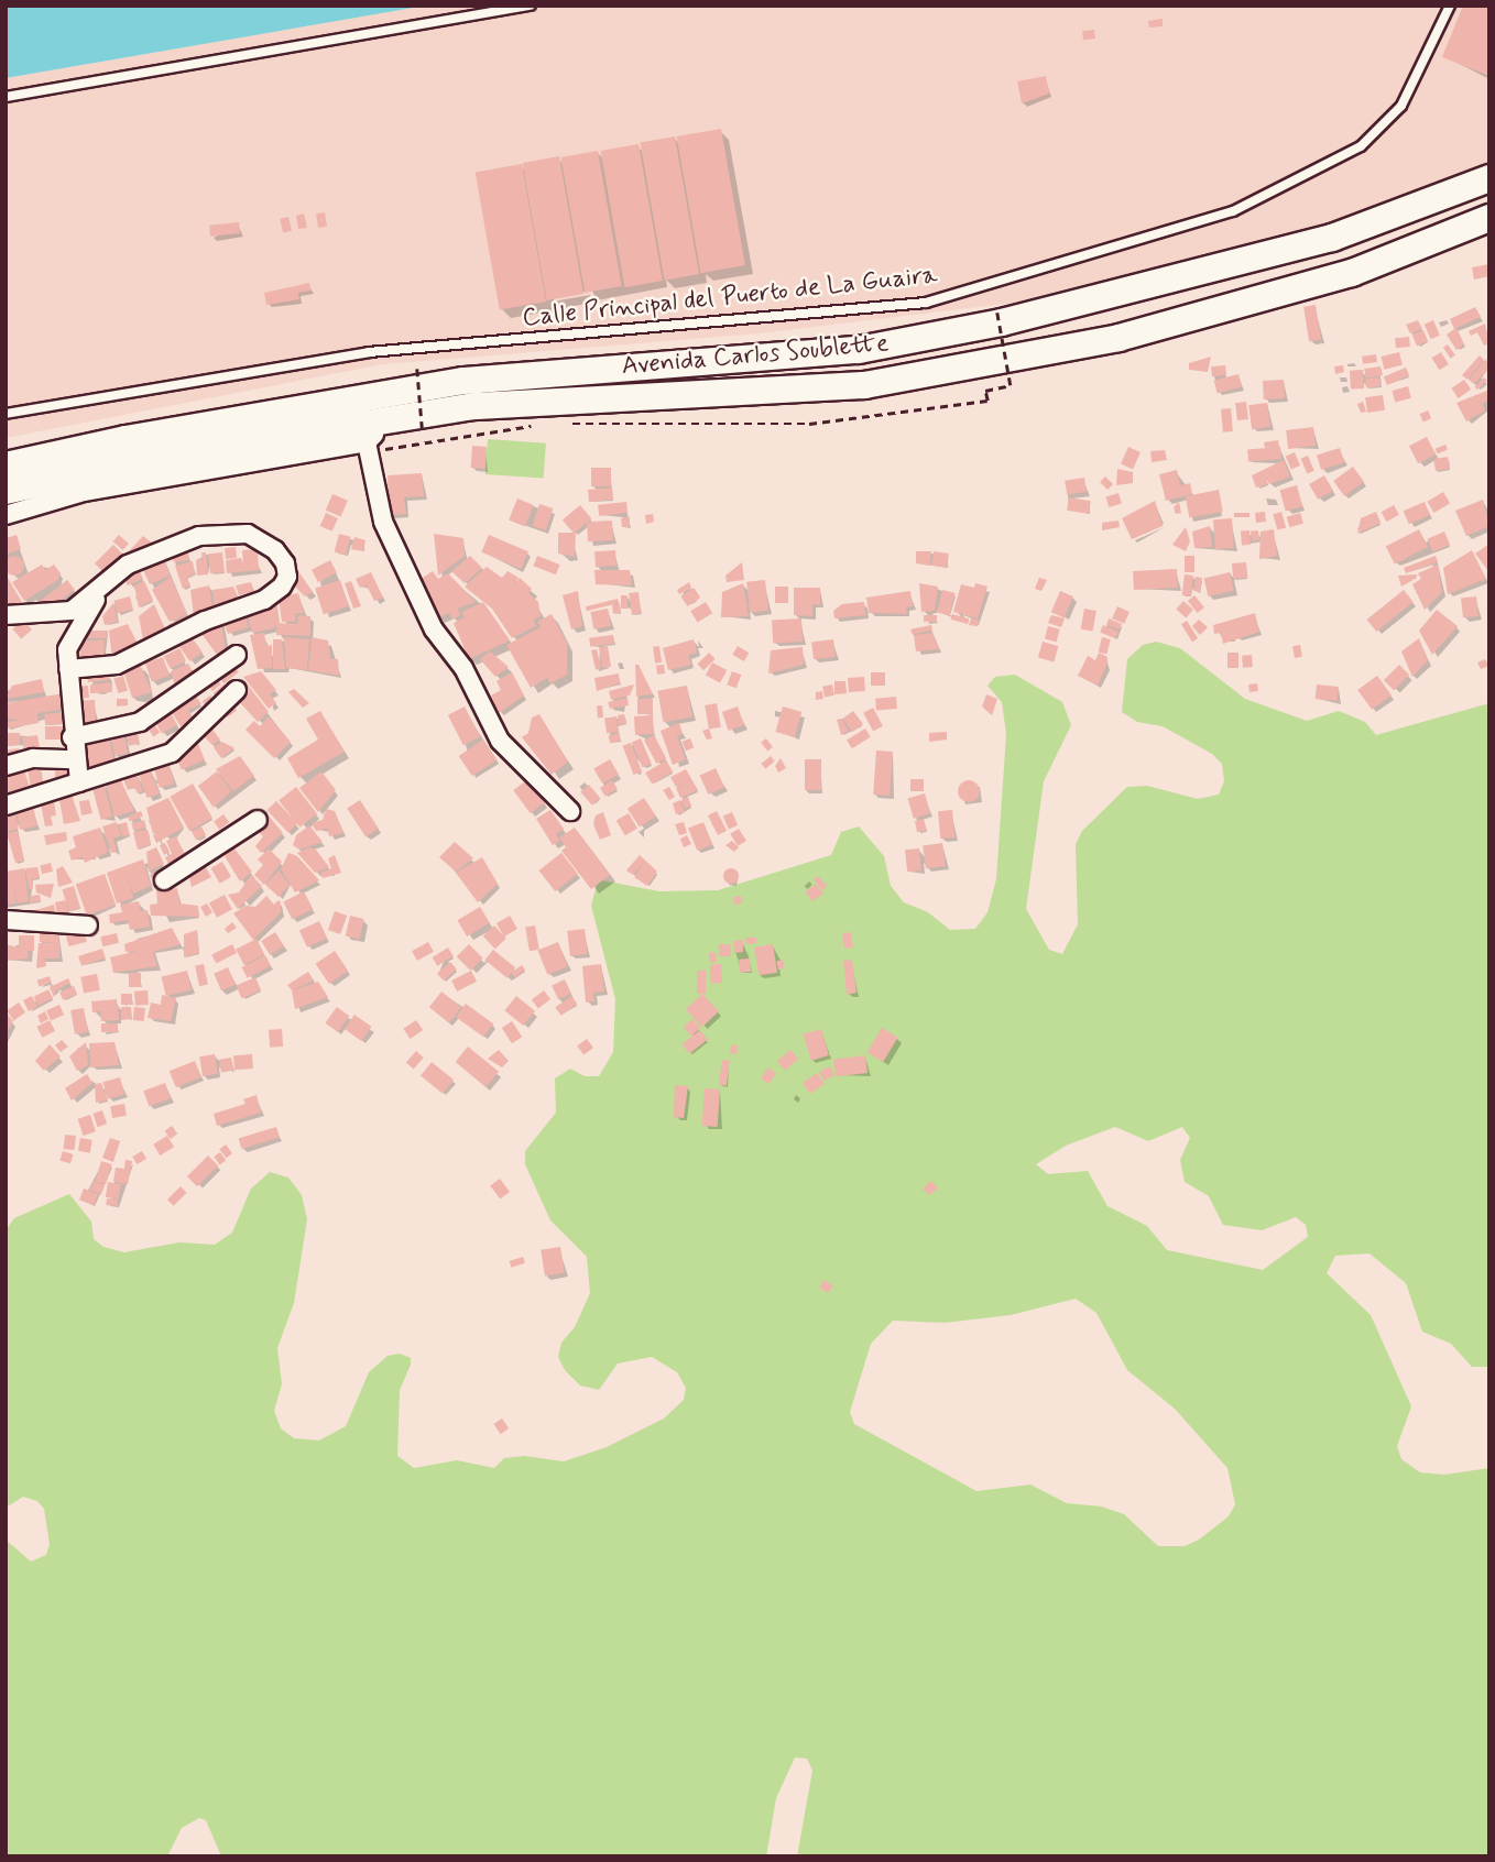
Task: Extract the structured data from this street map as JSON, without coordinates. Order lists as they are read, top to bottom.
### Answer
{
  "streets": {
    "main road": ["Avenida Carlos Soublette"],
    "lane": ["Calle Principal del Puerto de La Guaira"]
  }
}
